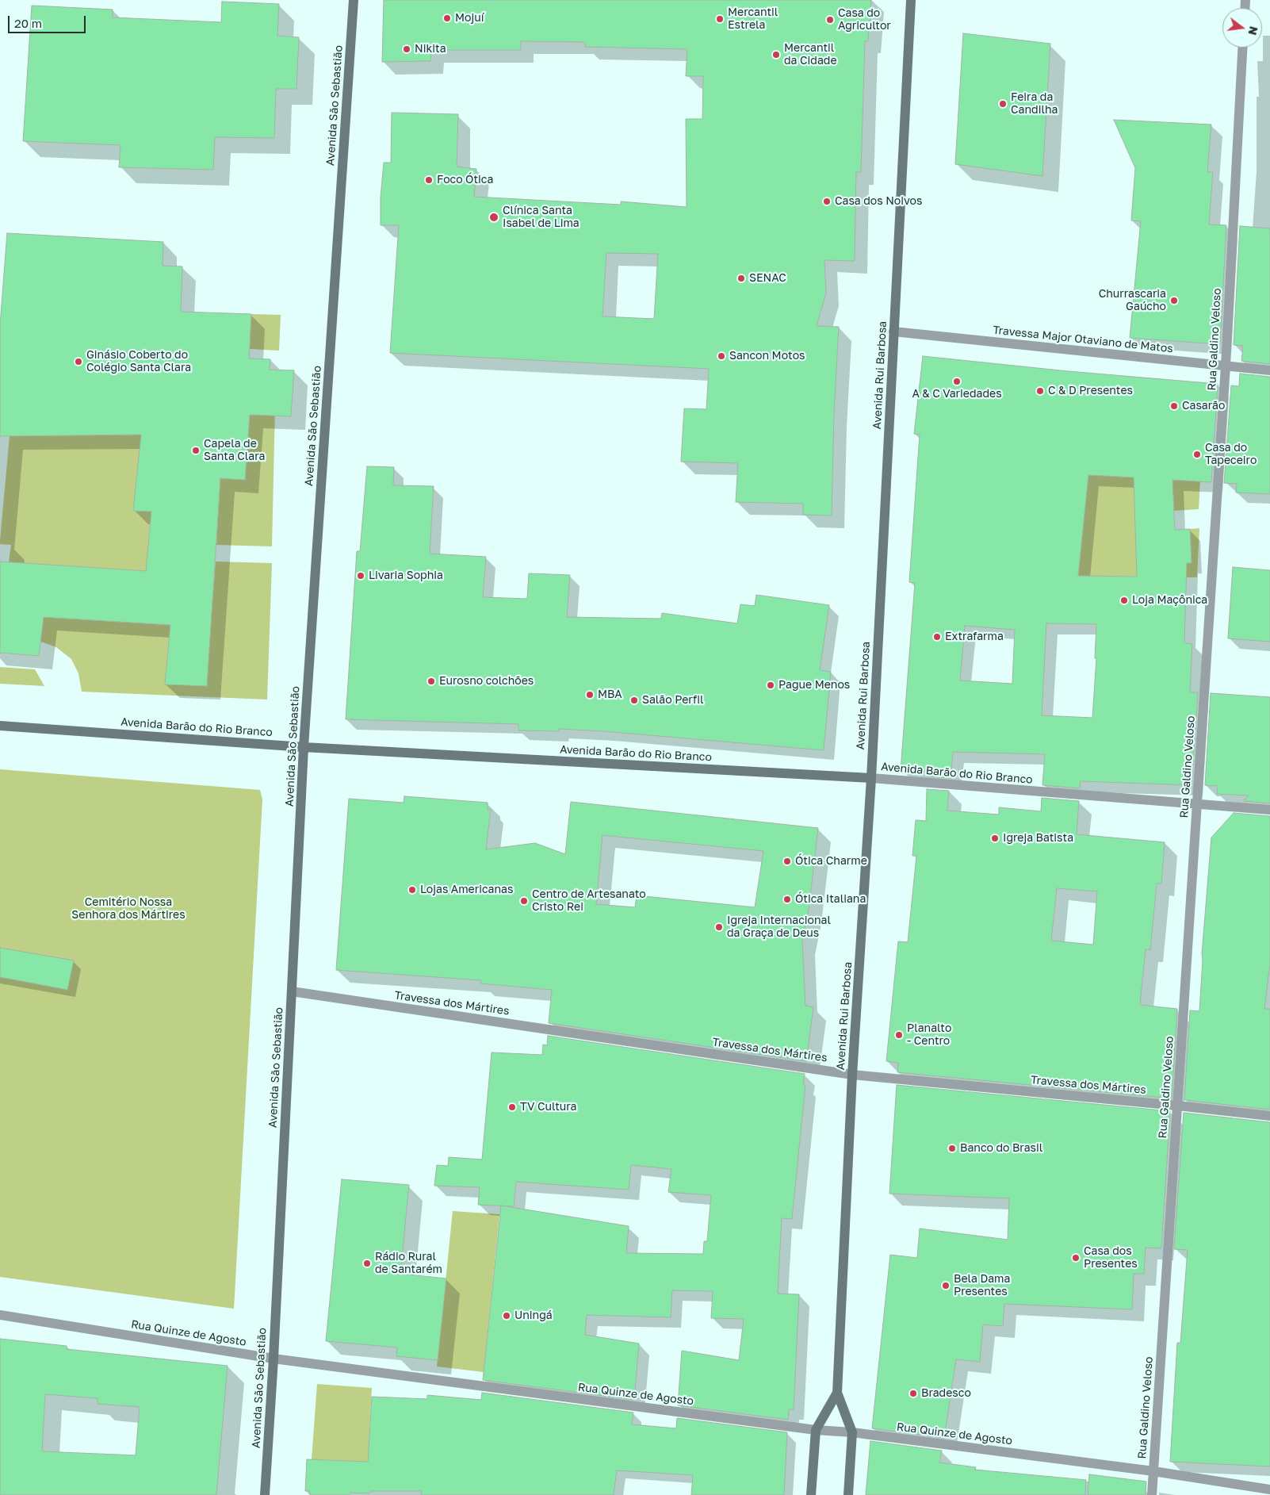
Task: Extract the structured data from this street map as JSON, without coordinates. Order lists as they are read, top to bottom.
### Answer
{
  "streets": {
    "main road": ["Avenida São Sebastião", "Avenida Rui Barbosa", "Avenida Barão do Rio Branco"],
    "street": [
      "Travessa Major Otaviano de Matos",
      "Rua Galdino Veloso",
      "Travessa dos Mártires",
      "Rua Quinze de Agosto"
    ]
  },
  "crossings": [
    ["Avenida São Sebastião", "Avenida Barão do Rio Branco"],
    ["Avenida São Sebastião", "Travessa dos Mártires"],
    ["Avenida São Sebastião", "Rua Quinze de Agosto"],
    ["Travessa Major Otaviano de Matos", "Rua Galdino Veloso"],
    ["Travessa Major Otaviano de Matos", "Avenida Rui Barbosa"],
    ["Rua Galdino Veloso", "Avenida Barão do Rio Branco"],
    ["Rua Galdino Veloso", "Travessa dos Mártires"],
    ["Rua Galdino Veloso", "Rua Quinze de Agosto"],
    ["Avenida Rui Barbosa", "Avenida Barão do Rio Branco"],
    ["Avenida Rui Barbosa", "Travessa dos Mártires"],
    ["Avenida Rui Barbosa", "Rua Quinze de Agosto"]
  ],
  "parks": ["Cemitério Nossa Senhora dos Mártires"],
  "places": [
    "Mojuí",
    "Mercantil Estrela",
    "Casa do Agricultor",
    "Nikita",
    "Mercantil da Cidade",
    "Feira da Candilha",
    "Foco Ótica",
    "Casa dos Noivos",
    "Clínica Santa Isabel de Lima",
    "SENAC",
    "Churrascaria Gaúcho",
    "Sancon Motos",
    "Ginásio Coberto do Colégio Santa Clara",
    "A & C Variedades",
    "C & D Presentes",
    "Casarão",
    "Capela de Santa Clara",
    "Casa do Tapeceiro",
    "Livaria Sophia",
    "Loja Maçônica",
    "Extrafarma",
    "Eurosno colchões",
    "Pague Menos",
    "MBA",
    "Salão Perfil",
    "Igreja Batista",
    "Ótica Charme",
    "Lojas Americanas",
    "Ótica Italiana",
    "Centro de Artesanato Cristo Rei",
    "Igreja Internacional da Graça de Deus",
    "Planalto - Centro",
    "TV Cultura",
    "Banco do Brasil",
    "Casa dos Presentes",
    "Rádio Rural de Santarém",
    "Bela Dama Presentes",
    "Uningá",
    "Bradesco"
  ],
  "scale_bar": "20 m",
  "north": "right"
}
